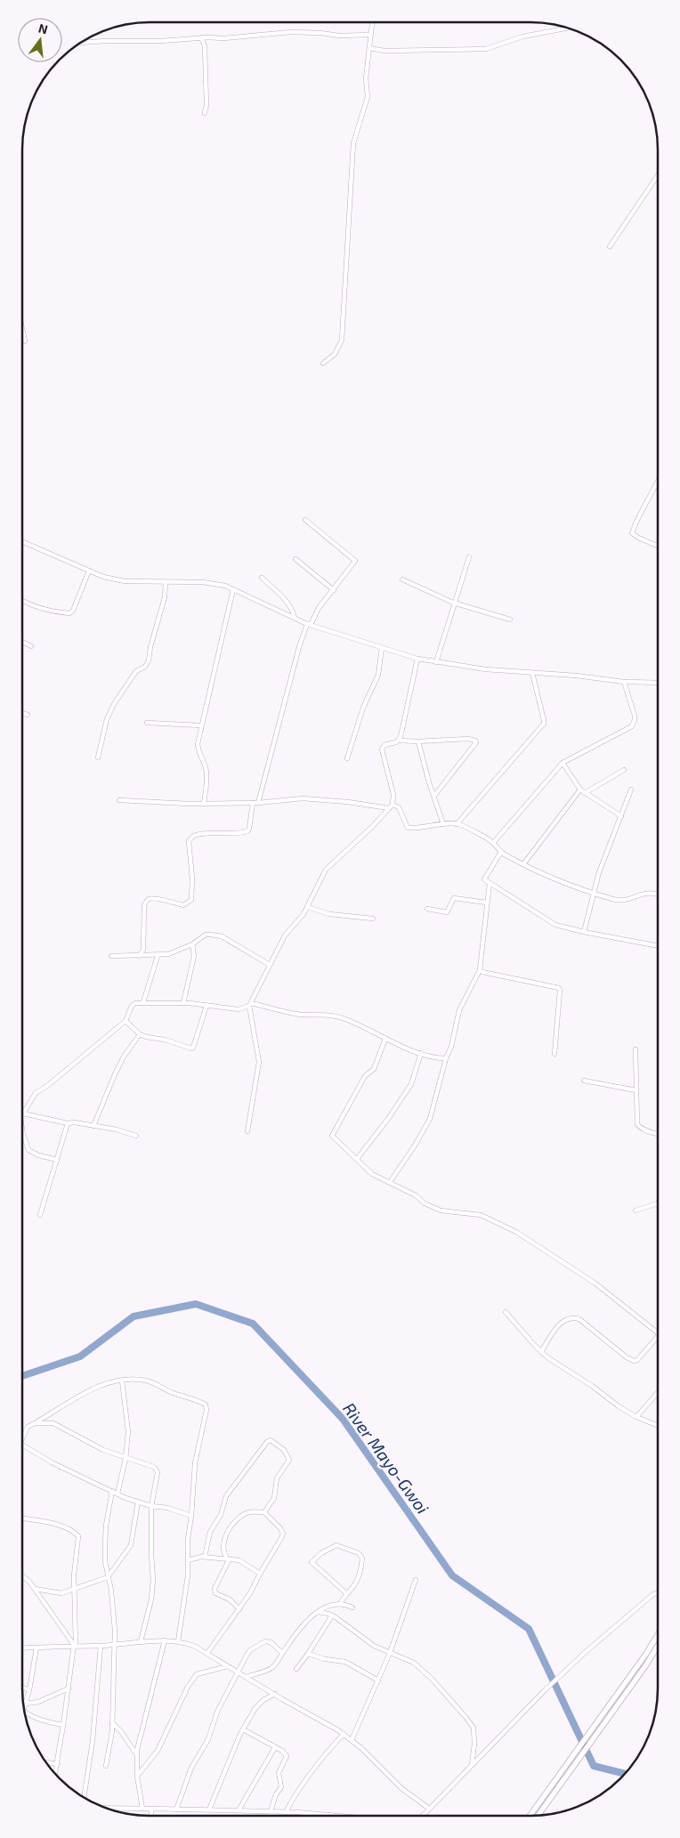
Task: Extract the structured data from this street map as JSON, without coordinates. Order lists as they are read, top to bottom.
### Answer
{
  "water": ["River Mayo-Gwoi"],
  "north": "top"
}
